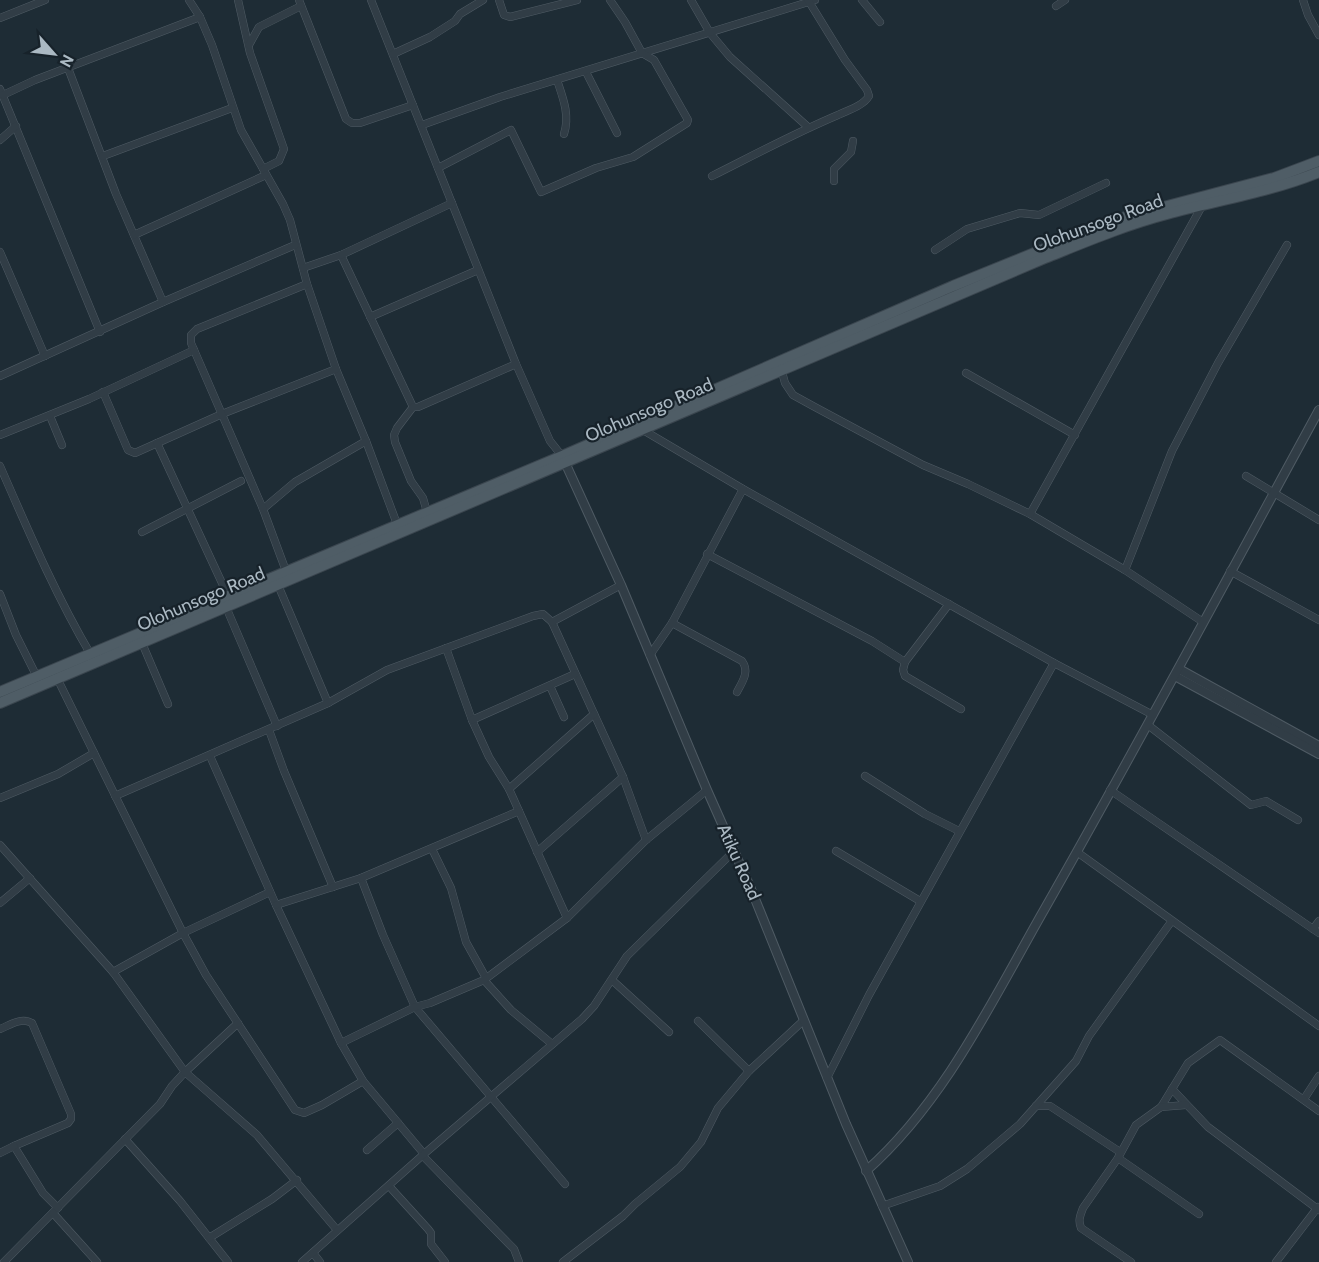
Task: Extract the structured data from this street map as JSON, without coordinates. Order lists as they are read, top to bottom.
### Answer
{
  "streets": {
    "main road": ["Olohunsogo Road"],
    "street": ["Atiku Road"]
  },
  "crossings": [
    ["Olohunsogo Road", "Atiku Road"]
  ],
  "north": "bottom right"
}
